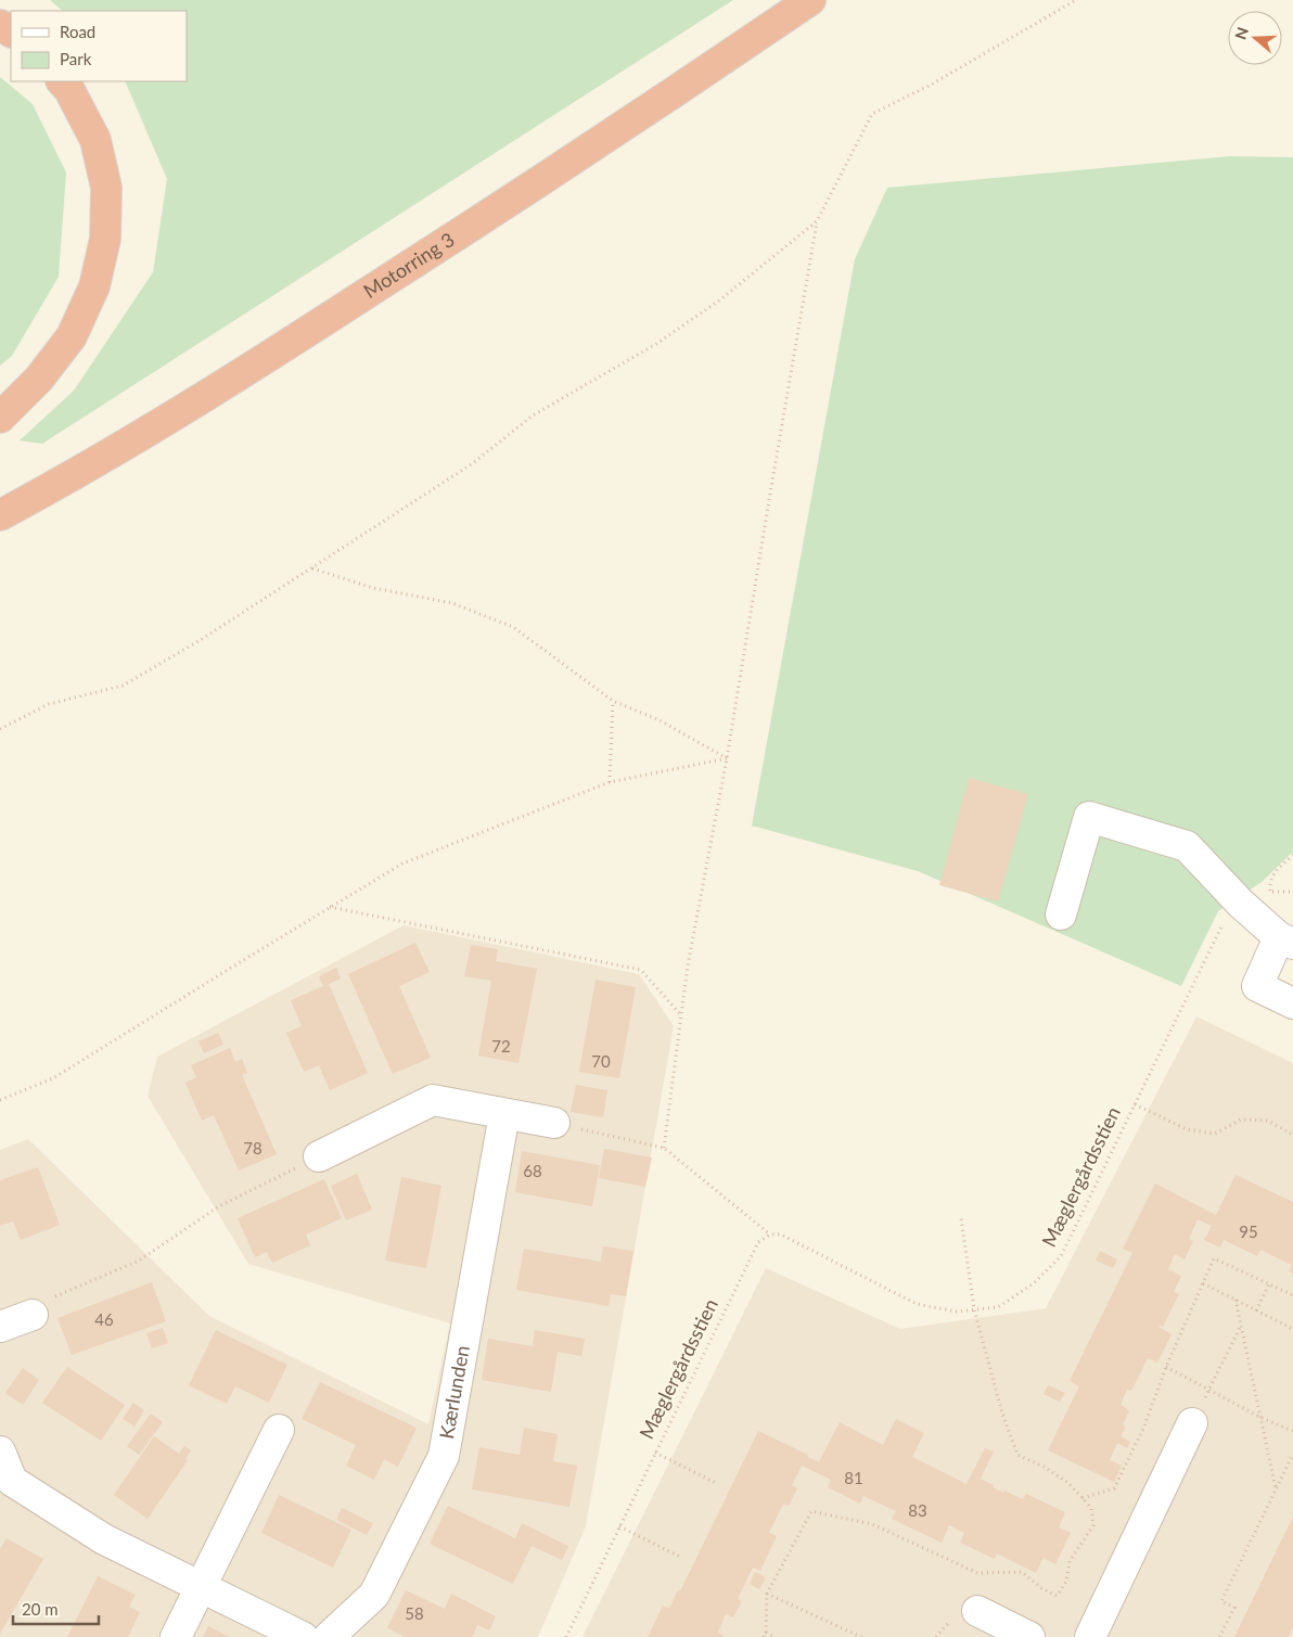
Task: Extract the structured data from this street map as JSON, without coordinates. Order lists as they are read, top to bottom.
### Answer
{
  "streets": {
    "highway": ["Motorring 3"],
    "street": ["Kærlunden"],
    "path": ["Mæglergårdsstien"]
  },
  "house_numbers": [
    "72",
    "70",
    "78",
    "68",
    "95",
    "46",
    "81",
    "83",
    "58"
  ],
  "legend": ["Road", "Park"],
  "scale_bar": "20 m",
  "north": "left"
}
